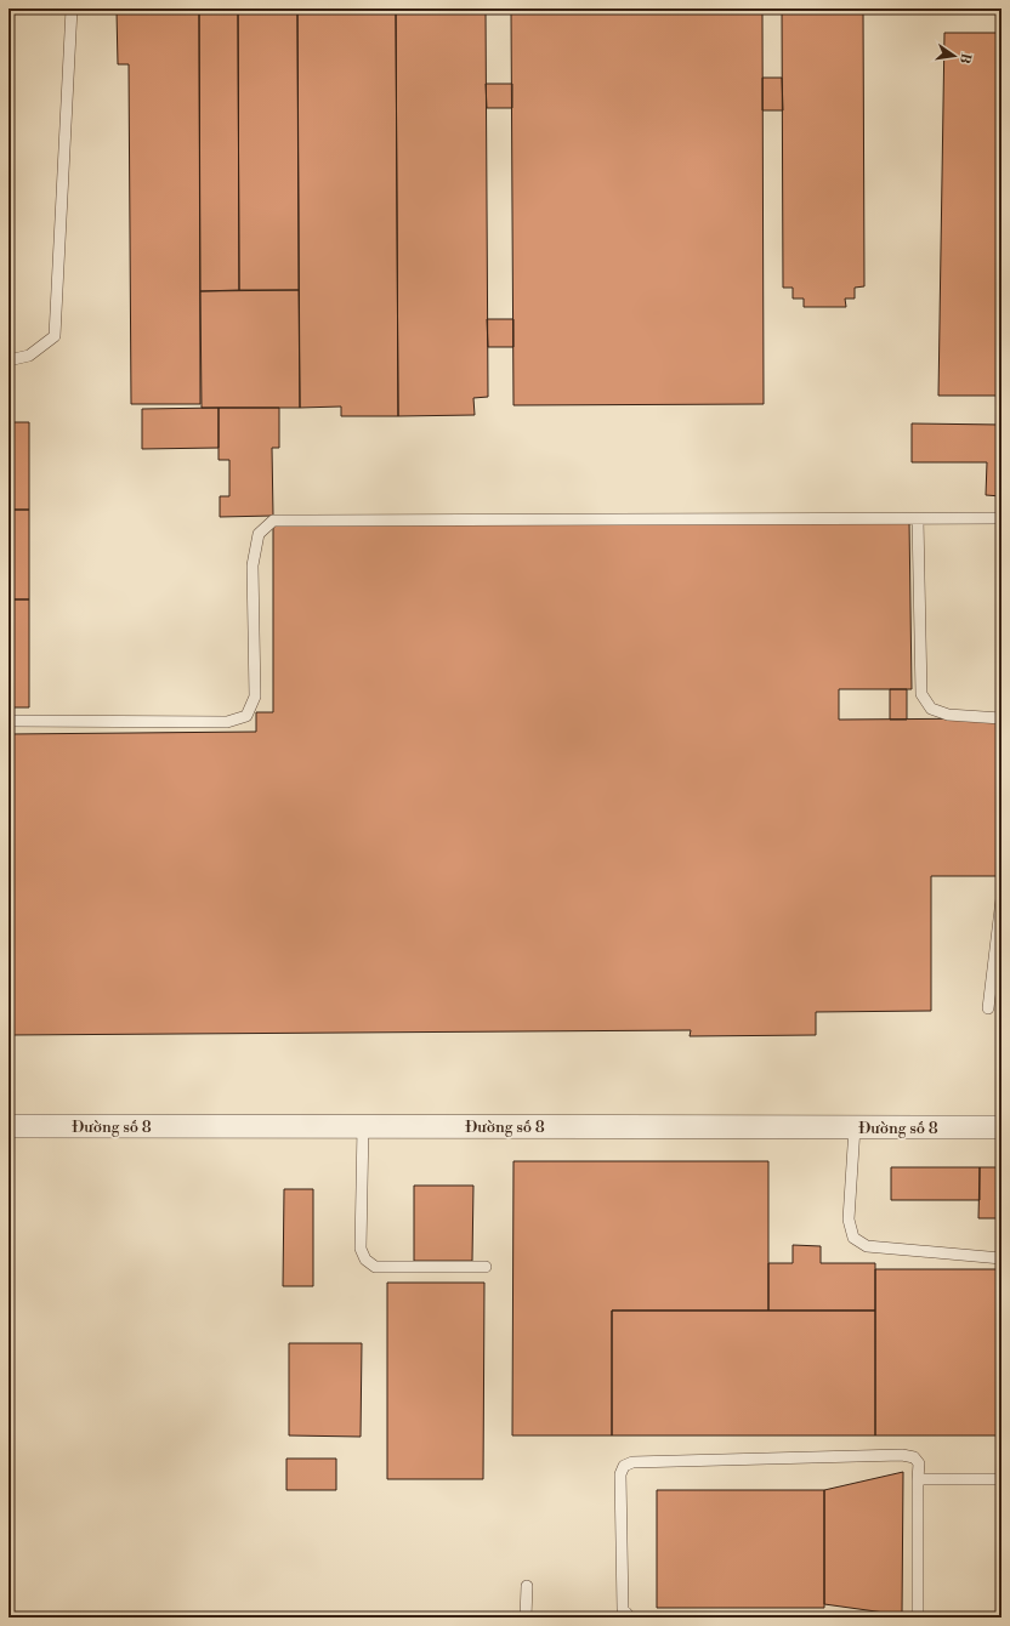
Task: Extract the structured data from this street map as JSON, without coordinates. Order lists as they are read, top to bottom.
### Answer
{
  "streets": {
    "street": ["Đường số 8"]
  },
  "north": "right"
}
